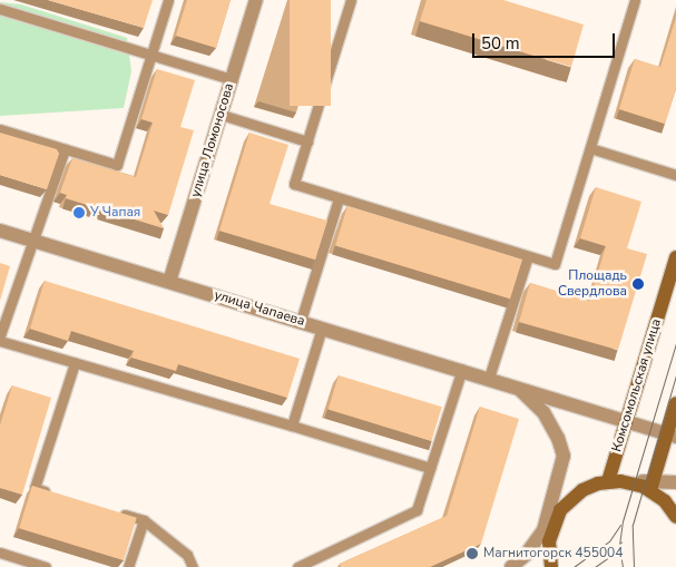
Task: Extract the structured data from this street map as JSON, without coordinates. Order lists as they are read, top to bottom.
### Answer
{
  "streets": {
    "main road": ["Комсомольская улица"],
    "street": ["улица Ломоносова", "улица Чапаева"]
  },
  "crossings": [
    ["улица Ломоносова", "улица Чапаева"],
    ["улица Чапаева", "Комсомольская улица"]
  ],
  "places": ["У Чапая", "Площадь Свердлова", "Магнитогорск 455004"],
  "scale_bar": "50 m"
}
